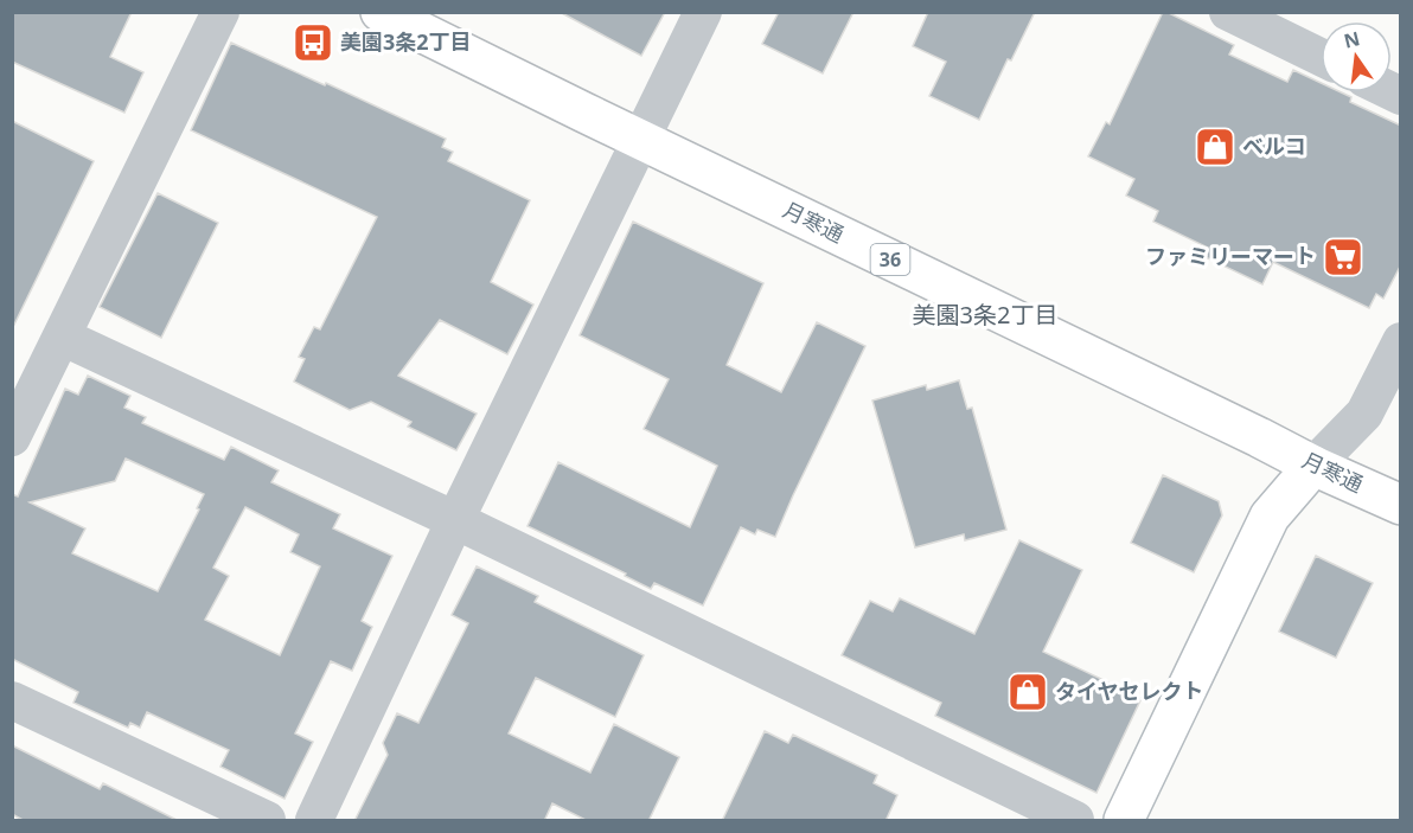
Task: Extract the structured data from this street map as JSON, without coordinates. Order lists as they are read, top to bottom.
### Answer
{
  "streets": {
    "main road": ["月寒通", "36"]
  },
  "districts": ["美園3条2丁目"],
  "places": {
    "bus stop": ["美園3条2丁目"],
    "shop": ["ベルコ", "タイヤセレクト"],
    "supermarket": ["ファミリーマート"]
  },
  "north": "top"
}
